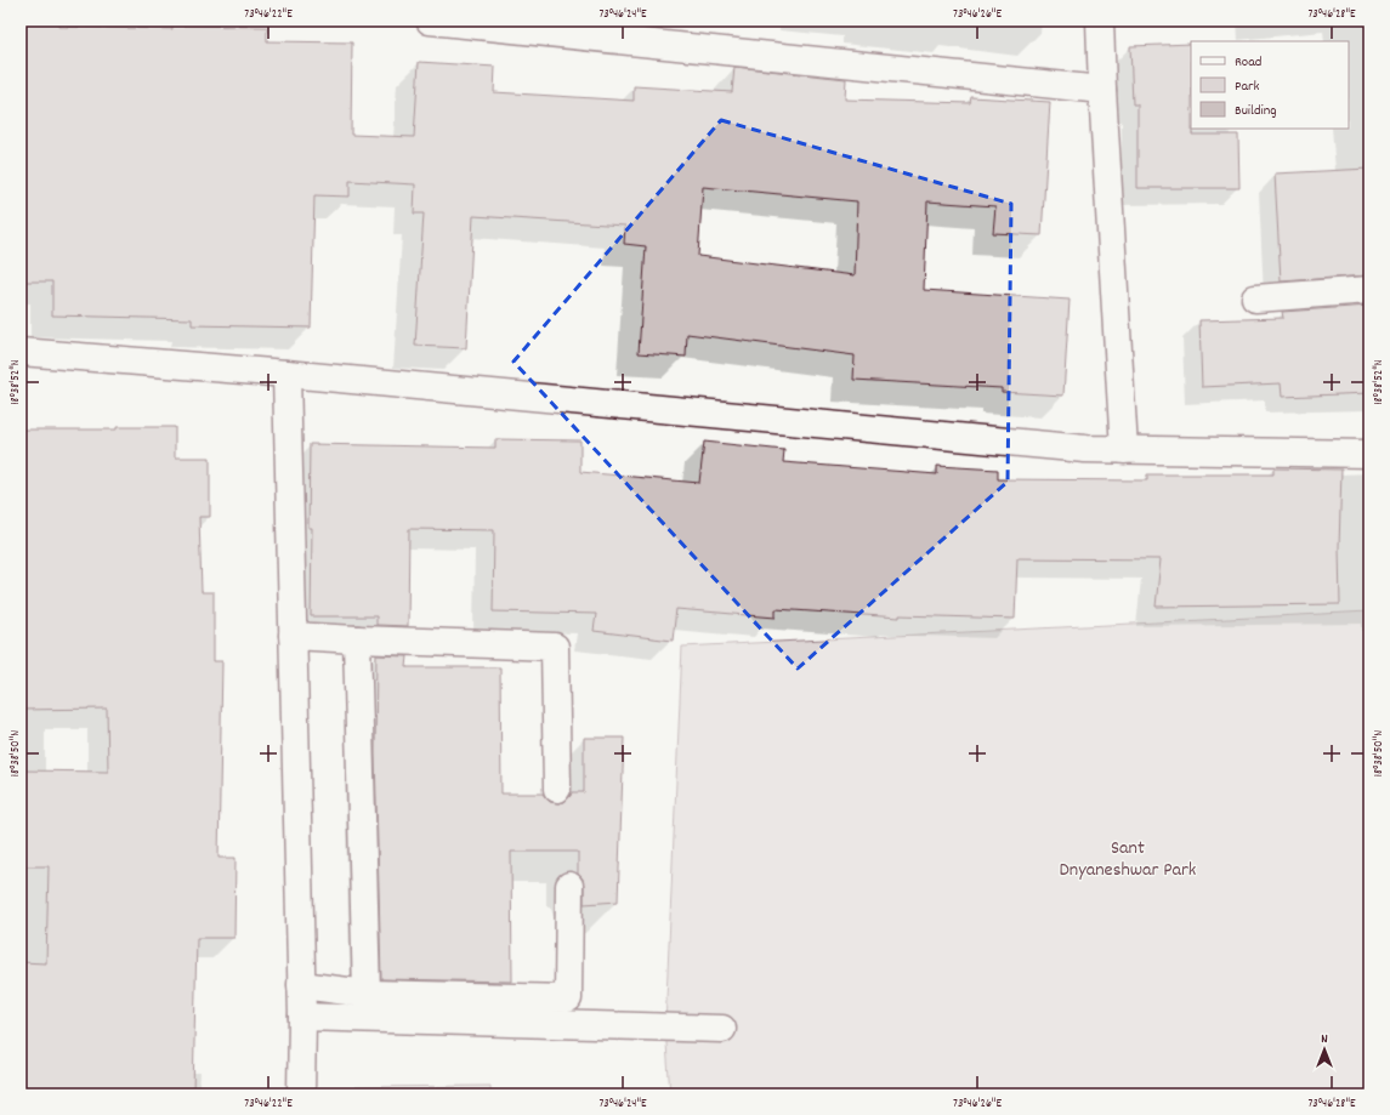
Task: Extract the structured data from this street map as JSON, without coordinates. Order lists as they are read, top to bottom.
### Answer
{
  "parks": ["Sant Dnyaneshwar Park"],
  "legend": ["Road", "Park", "Building"],
  "north": "top",
  "coordinates": [
    "73°46'22\"E",
    "73°46'24\"E",
    "73°46'26\"E",
    "73°46'28\"E",
    "18°38'52\"N",
    "18°38'50\"N"
  ]
}
